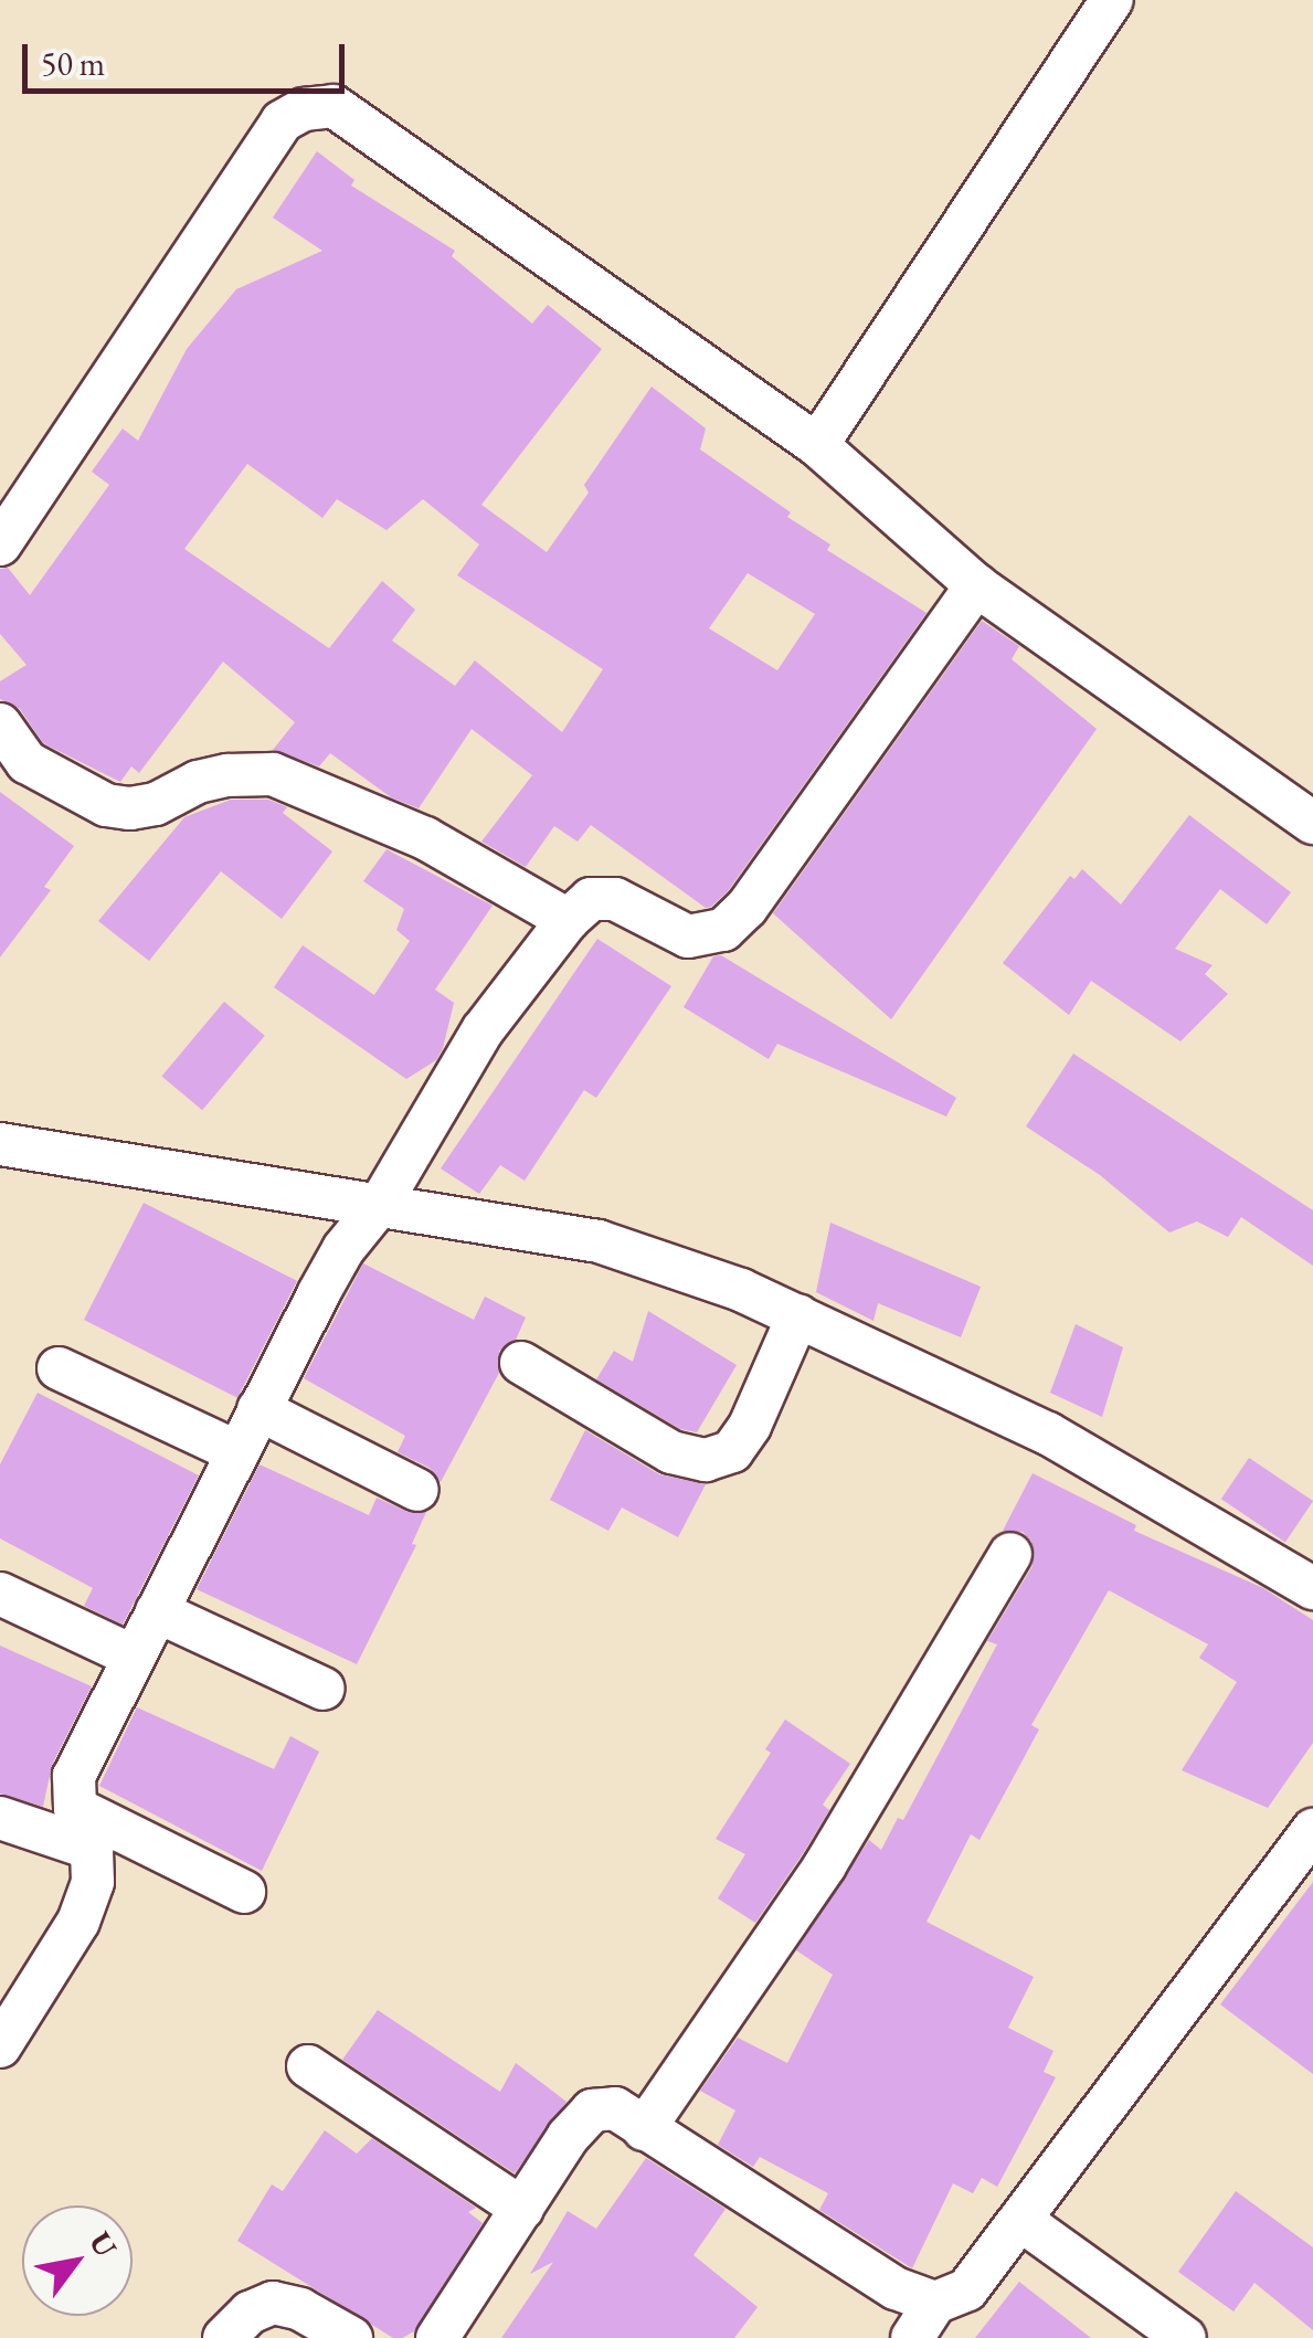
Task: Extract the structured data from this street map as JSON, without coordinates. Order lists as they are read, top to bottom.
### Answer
{
  "scale_bar": "50 m",
  "north": "top right"
}
